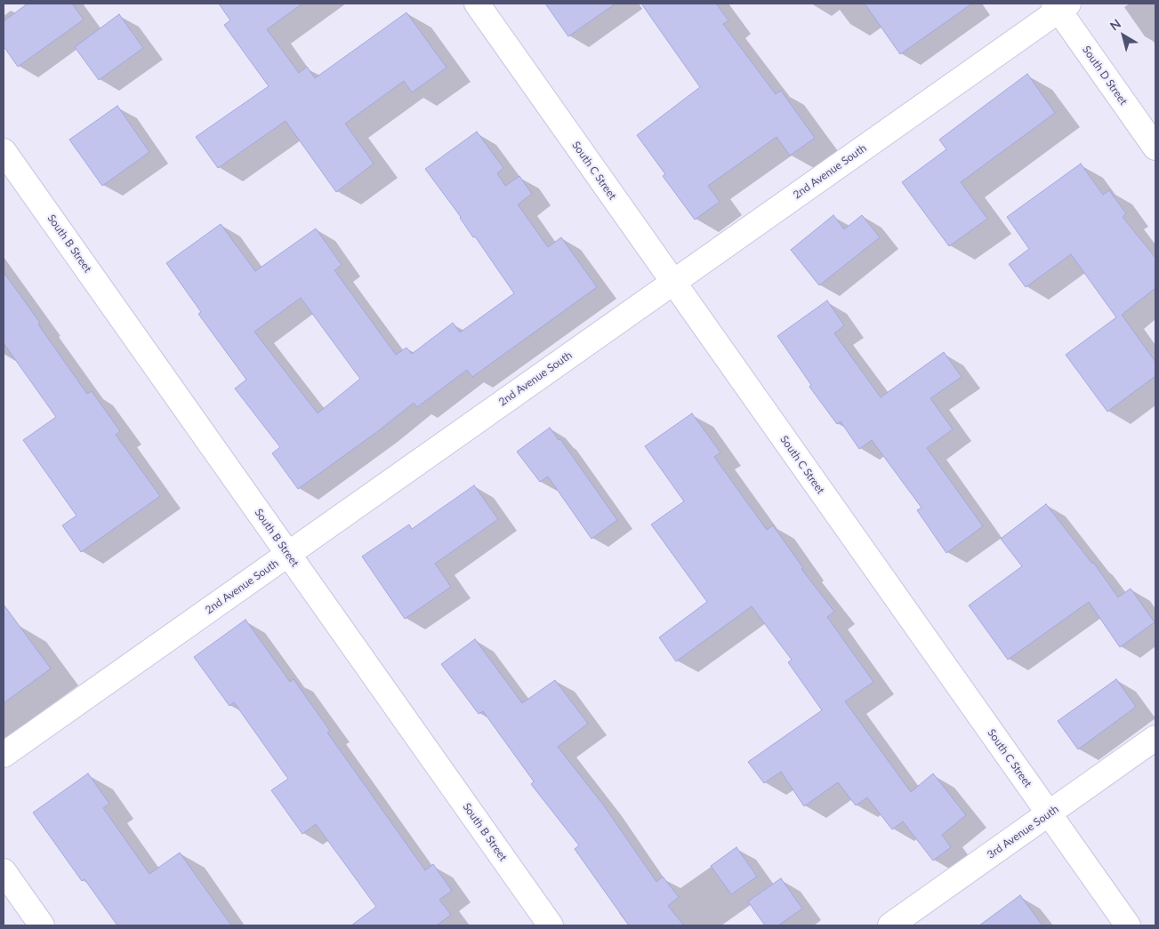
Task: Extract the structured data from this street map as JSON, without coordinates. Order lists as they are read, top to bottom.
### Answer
{
  "streets": {
    "street": [
      "South D Street",
      "South C Street",
      "2nd Avenue South",
      "South B Street",
      "3rd Avenue South"
    ]
  },
  "crossings": [
    ["South D Street", "2nd Avenue South"],
    ["South C Street", "2nd Avenue South"],
    ["South C Street", "3rd Avenue South"],
    ["2nd Avenue South", "South B Street"]
  ],
  "north": "top left"
}
